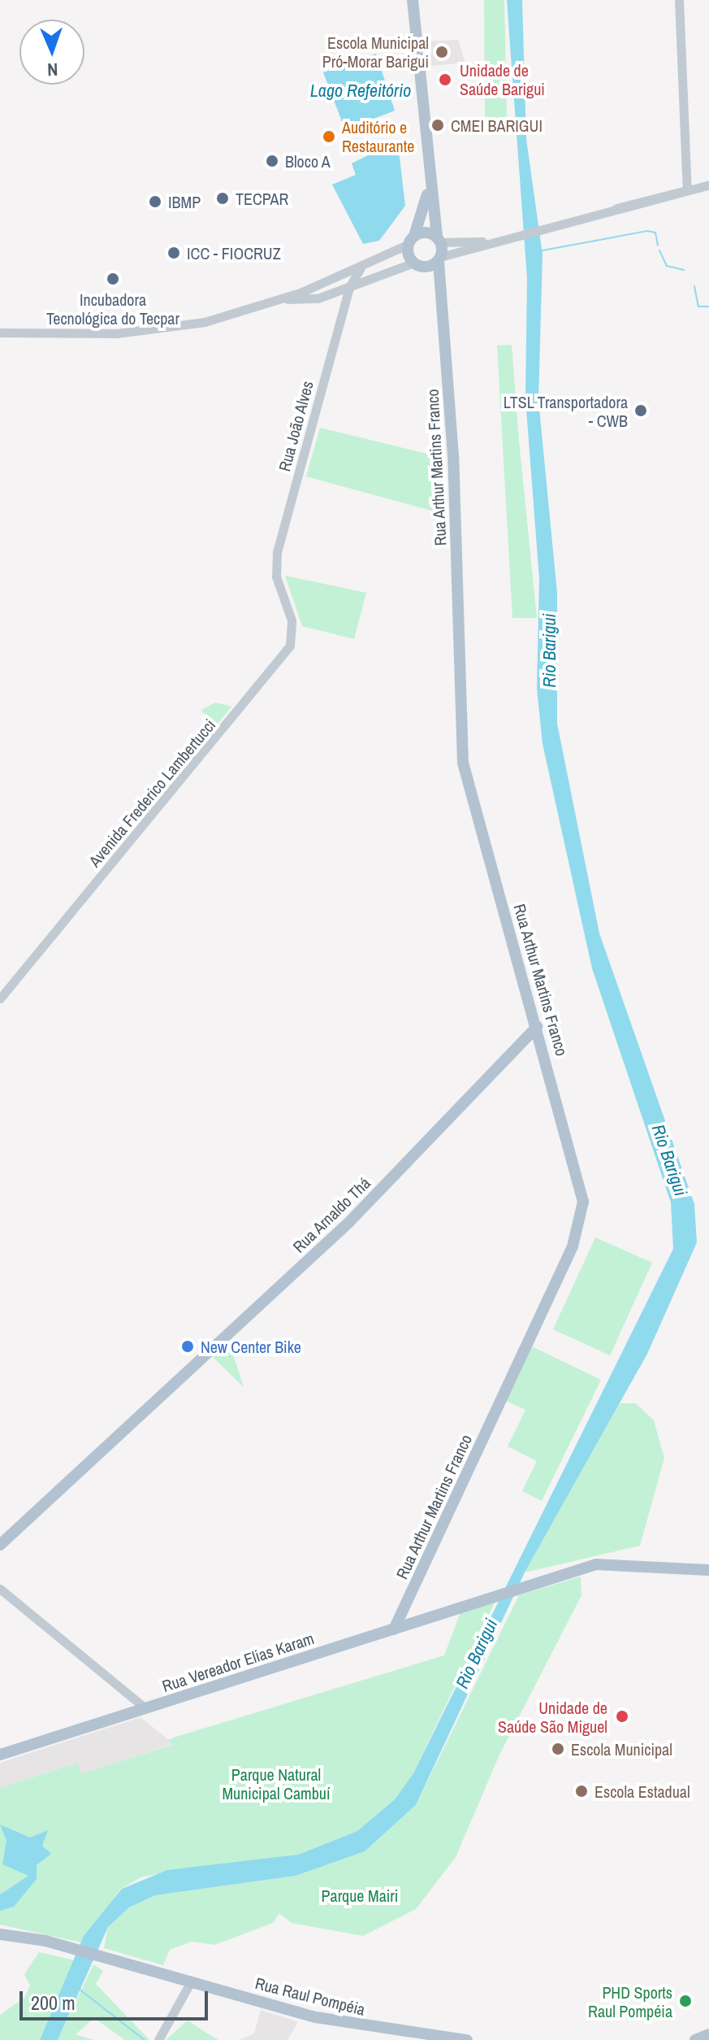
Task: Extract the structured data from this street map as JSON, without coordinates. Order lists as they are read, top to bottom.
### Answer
{
  "streets": {
    "main road": [
      "Rua Arthur Martins Franco",
      "Rua Arnaldo Thá",
      "Rua Vereador Elias Karam",
      "Rua Raul Pompéia"
    ],
    "street": ["Rua João Alves", "Avenida Frederico Lambertucci"]
  },
  "crossings": [
    ["Rua João Alves", "Avenida Frederico Lambertucci"],
    ["Rua Arthur Martins Franco", "Rua Arnaldo Thá"],
    ["Rua Arthur Martins Franco", "Rua Vereador Elias Karam"]
  ],
  "water": ["Lago Refeitório", "Rio Barigui"],
  "parks": ["Parque Natural Municipal Cambuí", "Parque Mairi"],
  "places": [
    "Escola Municipal Pró-Morar Barigui",
    "Unidade de Saúde Barigui",
    "CMEI BARIGUI",
    "Auditório e Restaurante",
    "Bloco A",
    "TECPAR",
    "IBMP",
    "ICC - FIOCRUZ",
    "Incubadora Tecnológica do Tecpar",
    "LTSL Transportadora - CWB",
    "New Center Bike",
    "Unidade de Saúde São Miguel",
    "Escola Municipal",
    "Escola Estadual",
    "PHD Sports Raul Pompéia"
  ],
  "scale_bar": "200 m",
  "north": "bottom"
}
